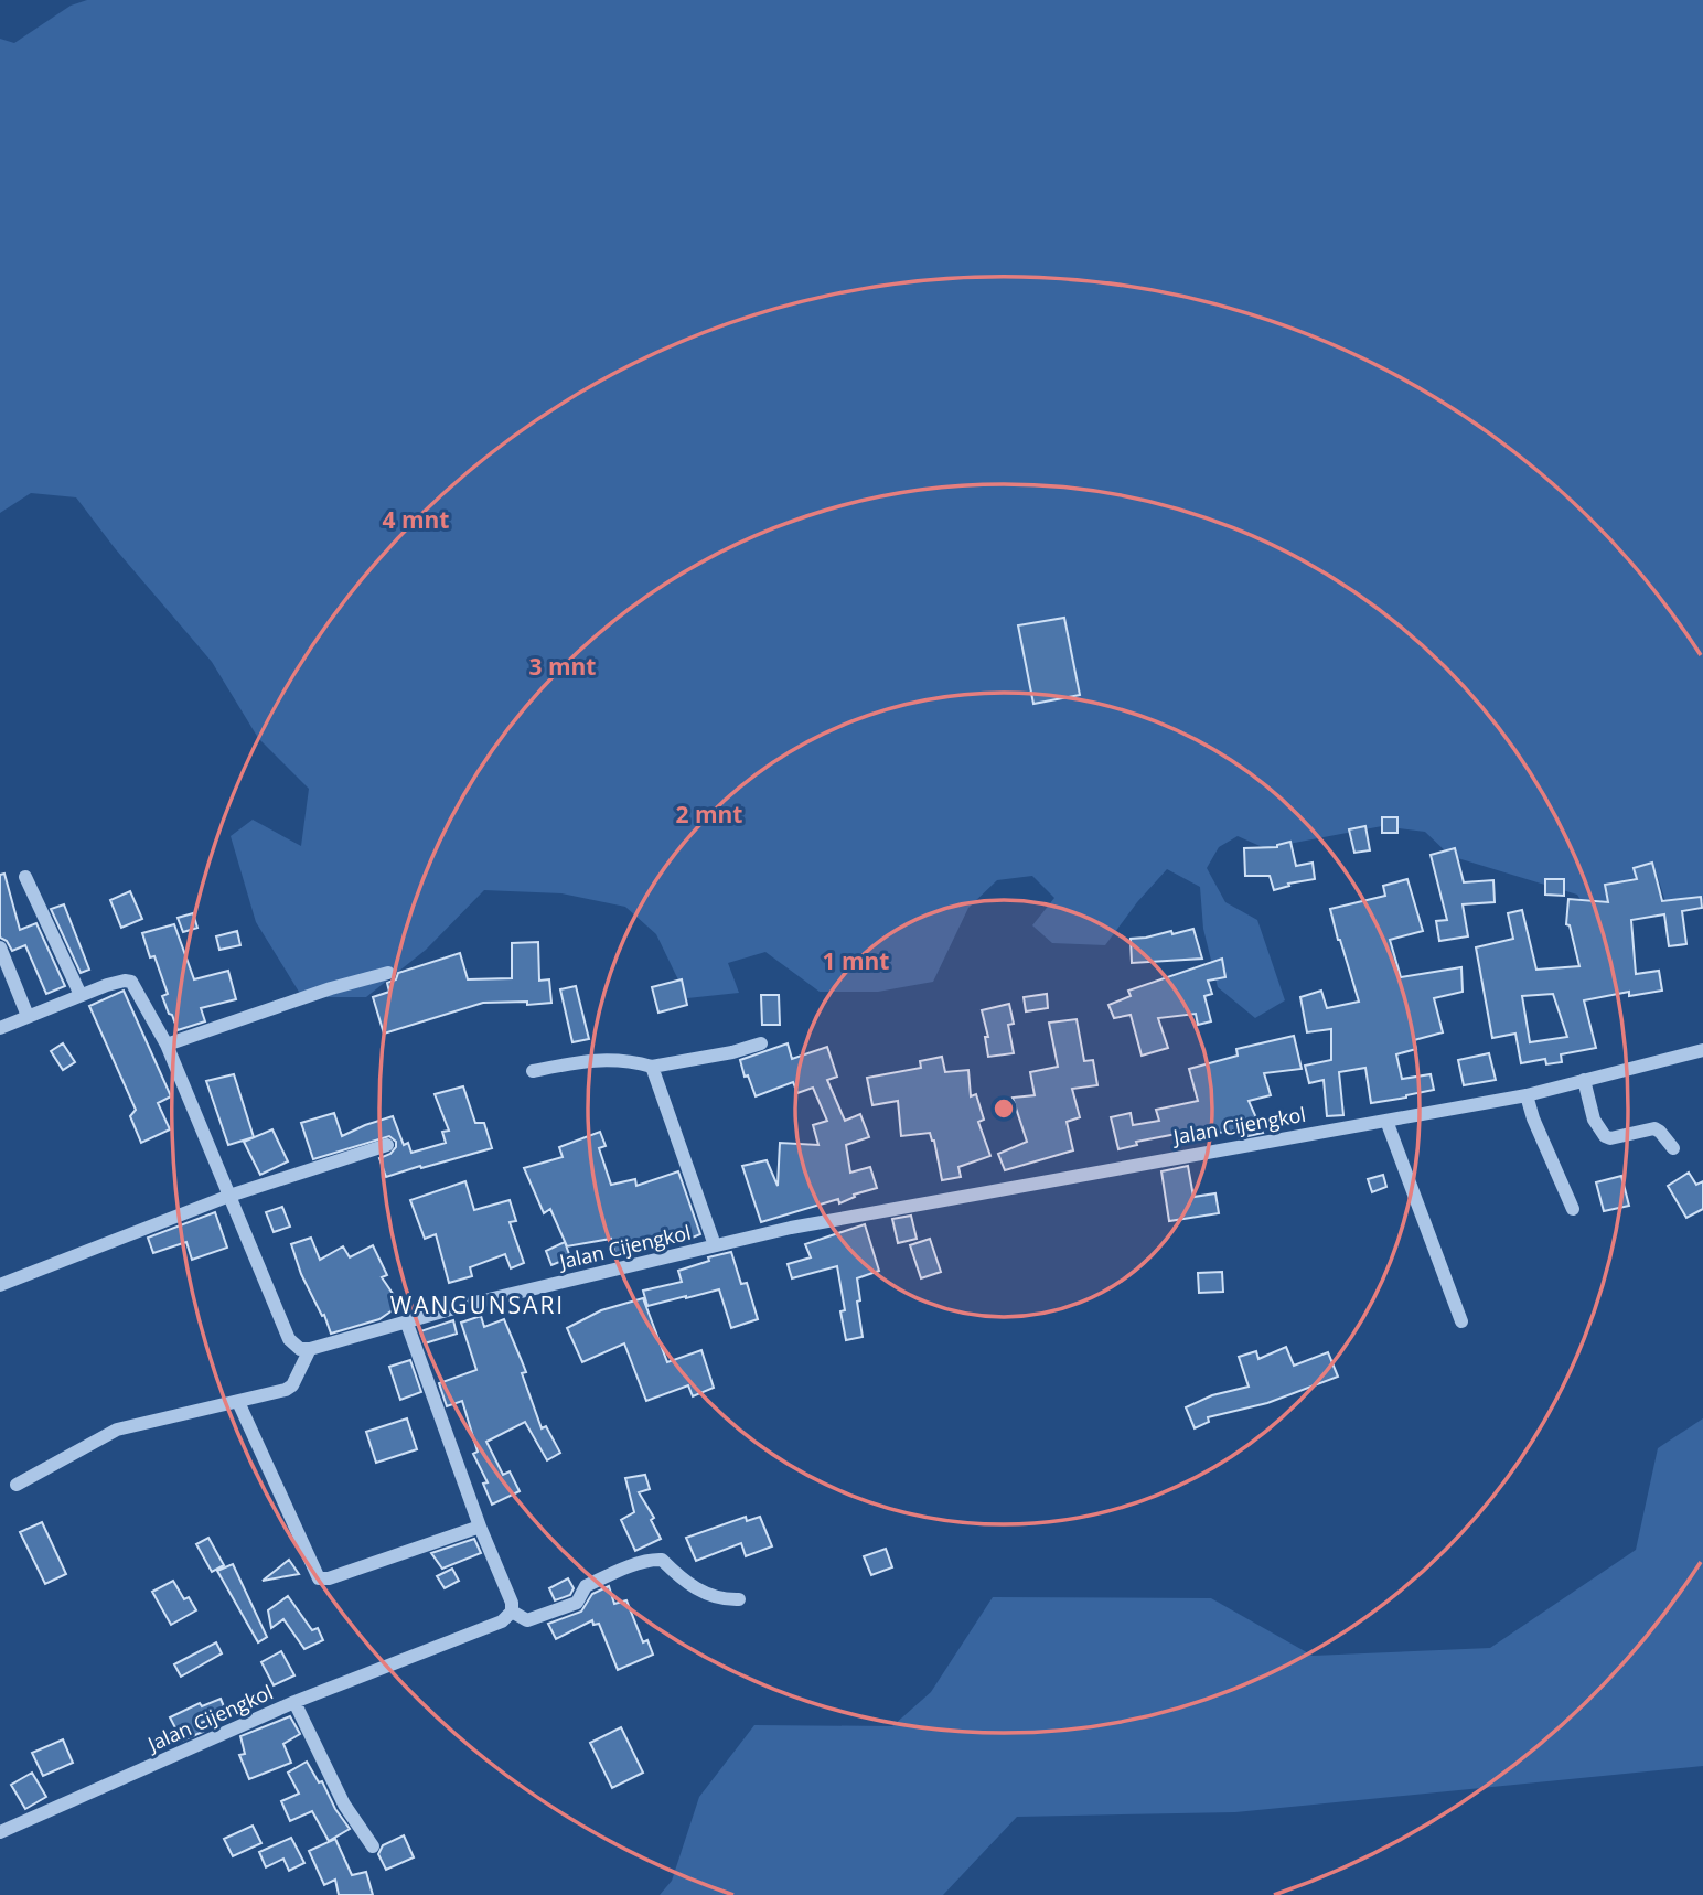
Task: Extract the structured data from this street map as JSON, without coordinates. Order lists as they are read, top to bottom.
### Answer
{
  "streets": {
    "street": ["Jalan Cijengkol"]
  },
  "districts": ["WANGUNSARI"],
  "rings": [
    "4 mnt",
    "3 mnt",
    "2 mnt",
    "1 mnt"
  ]
}
